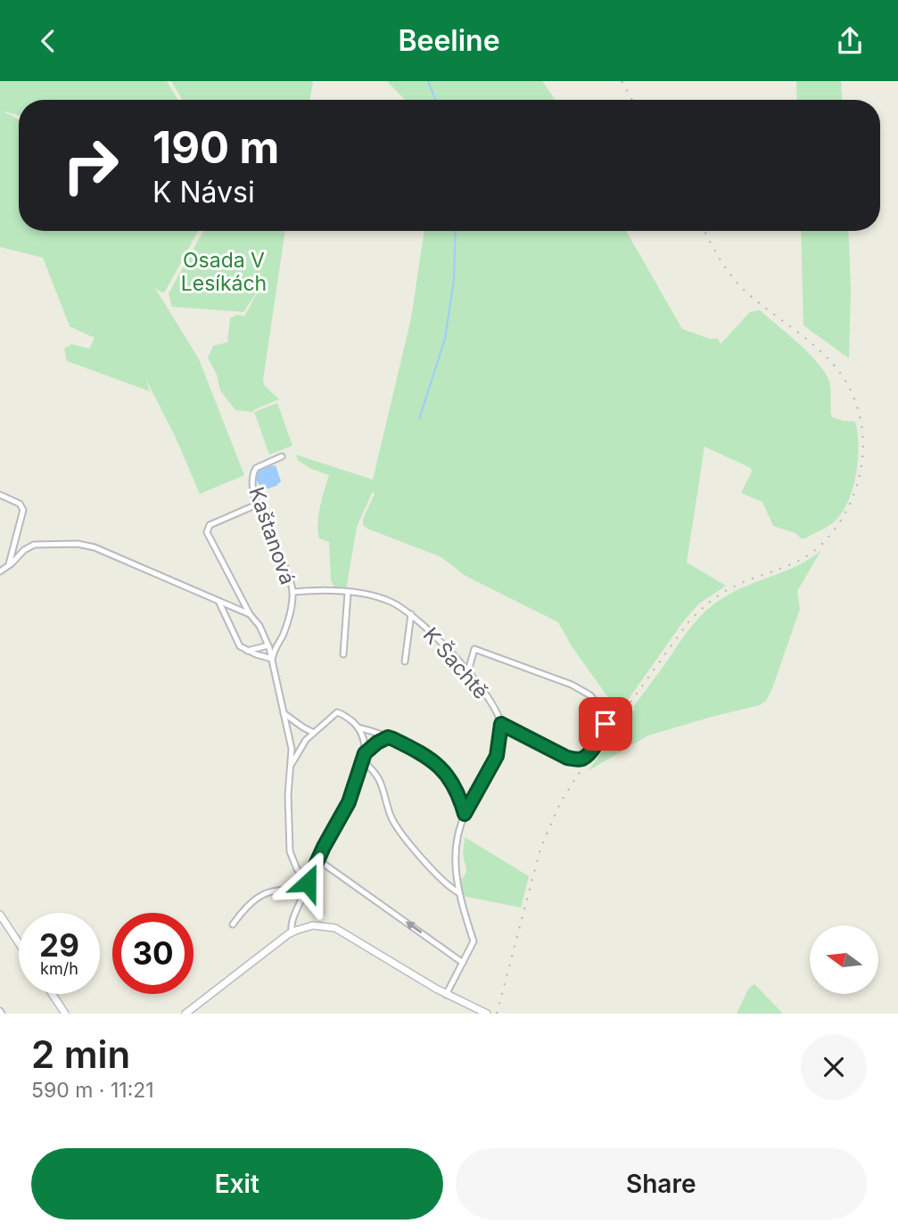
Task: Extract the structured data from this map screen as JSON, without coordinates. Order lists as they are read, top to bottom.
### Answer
{
  "streets": {
    "street": ["Kaštanová", "K Šachtě"]
  },
  "crossings": [
    ["Kaštanová", "K Šachtě"]
  ],
  "parks": ["Osada V Lesíkách"],
  "north": "left",
  "page": {
    "header": "Beeline",
    "turn": ["190 m", "K Návsi"],
    "speed": "29 km/h",
    "limit": "30",
    "heading": ["2 min", "590 m · 11:21"],
    "buttons": ["Exit", "Share"]
  }
}
